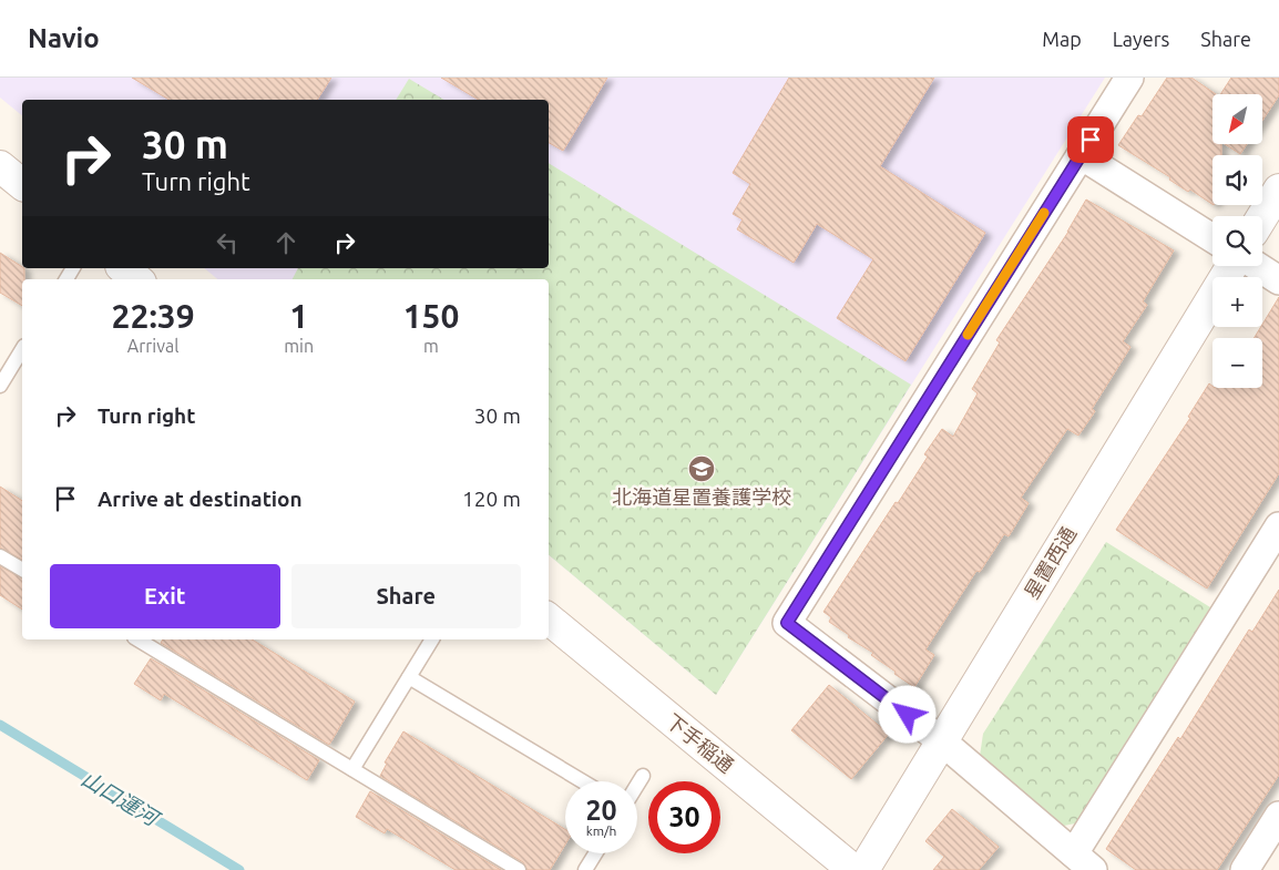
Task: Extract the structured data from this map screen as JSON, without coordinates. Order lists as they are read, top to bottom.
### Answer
{
  "streets": {
    "street": ["星置西通", "下手稲通"]
  },
  "water": ["山口運河"],
  "places": {
    "school or university": ["北海道星置養護学校"]
  },
  "north": "bottom left",
  "page": {
    "header": "Navio",
    "nav": ["Map", "Layers", "Share"],
    "map_buttons": ["+", "−"],
    "turn": ["30 m", "Turn right"],
    "eta": [
      "22:39",
      "Arrival",
      "1",
      "min",
      "150",
      "m"
    ],
    "list": [
      {
        "name": "Turn right",
        "value": "30 m"
      },
      {
        "name": "Arrive at destination",
        "value": "120 m"
      }
    ],
    "buttons": ["Exit", "Share"],
    "speed": "20 km/h",
    "limit": "30"
  }
}
